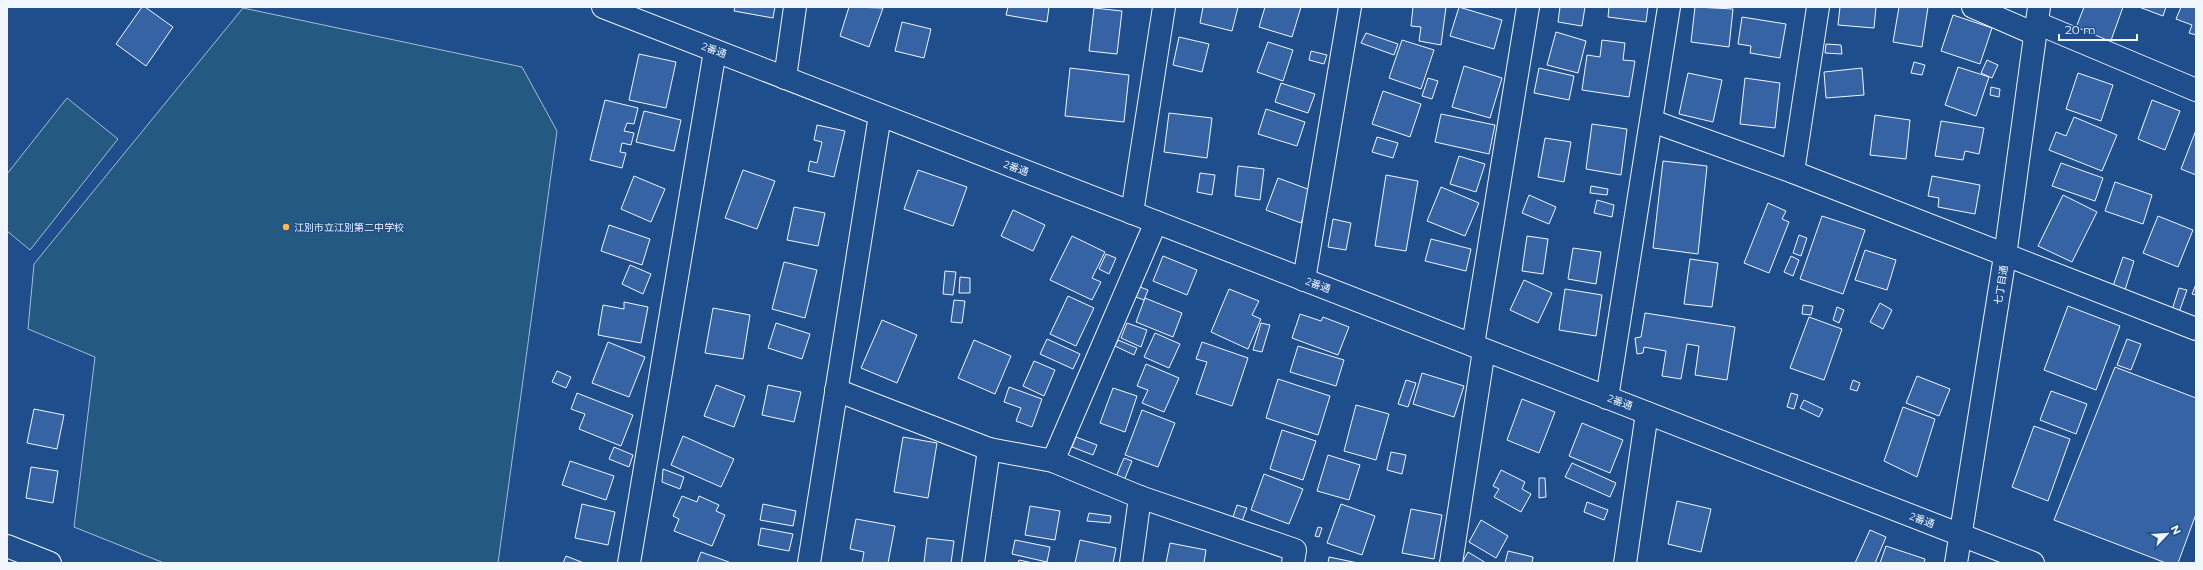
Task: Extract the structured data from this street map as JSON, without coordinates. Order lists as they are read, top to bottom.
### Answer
{
  "streets": {
    "street": ["2番通", "七丁目通"]
  },
  "crossings": [
    ["2番通", "七丁目通"]
  ],
  "places": ["江別市立江別第二中学校"],
  "scale_bar": "20 m",
  "north": "top right"
}
